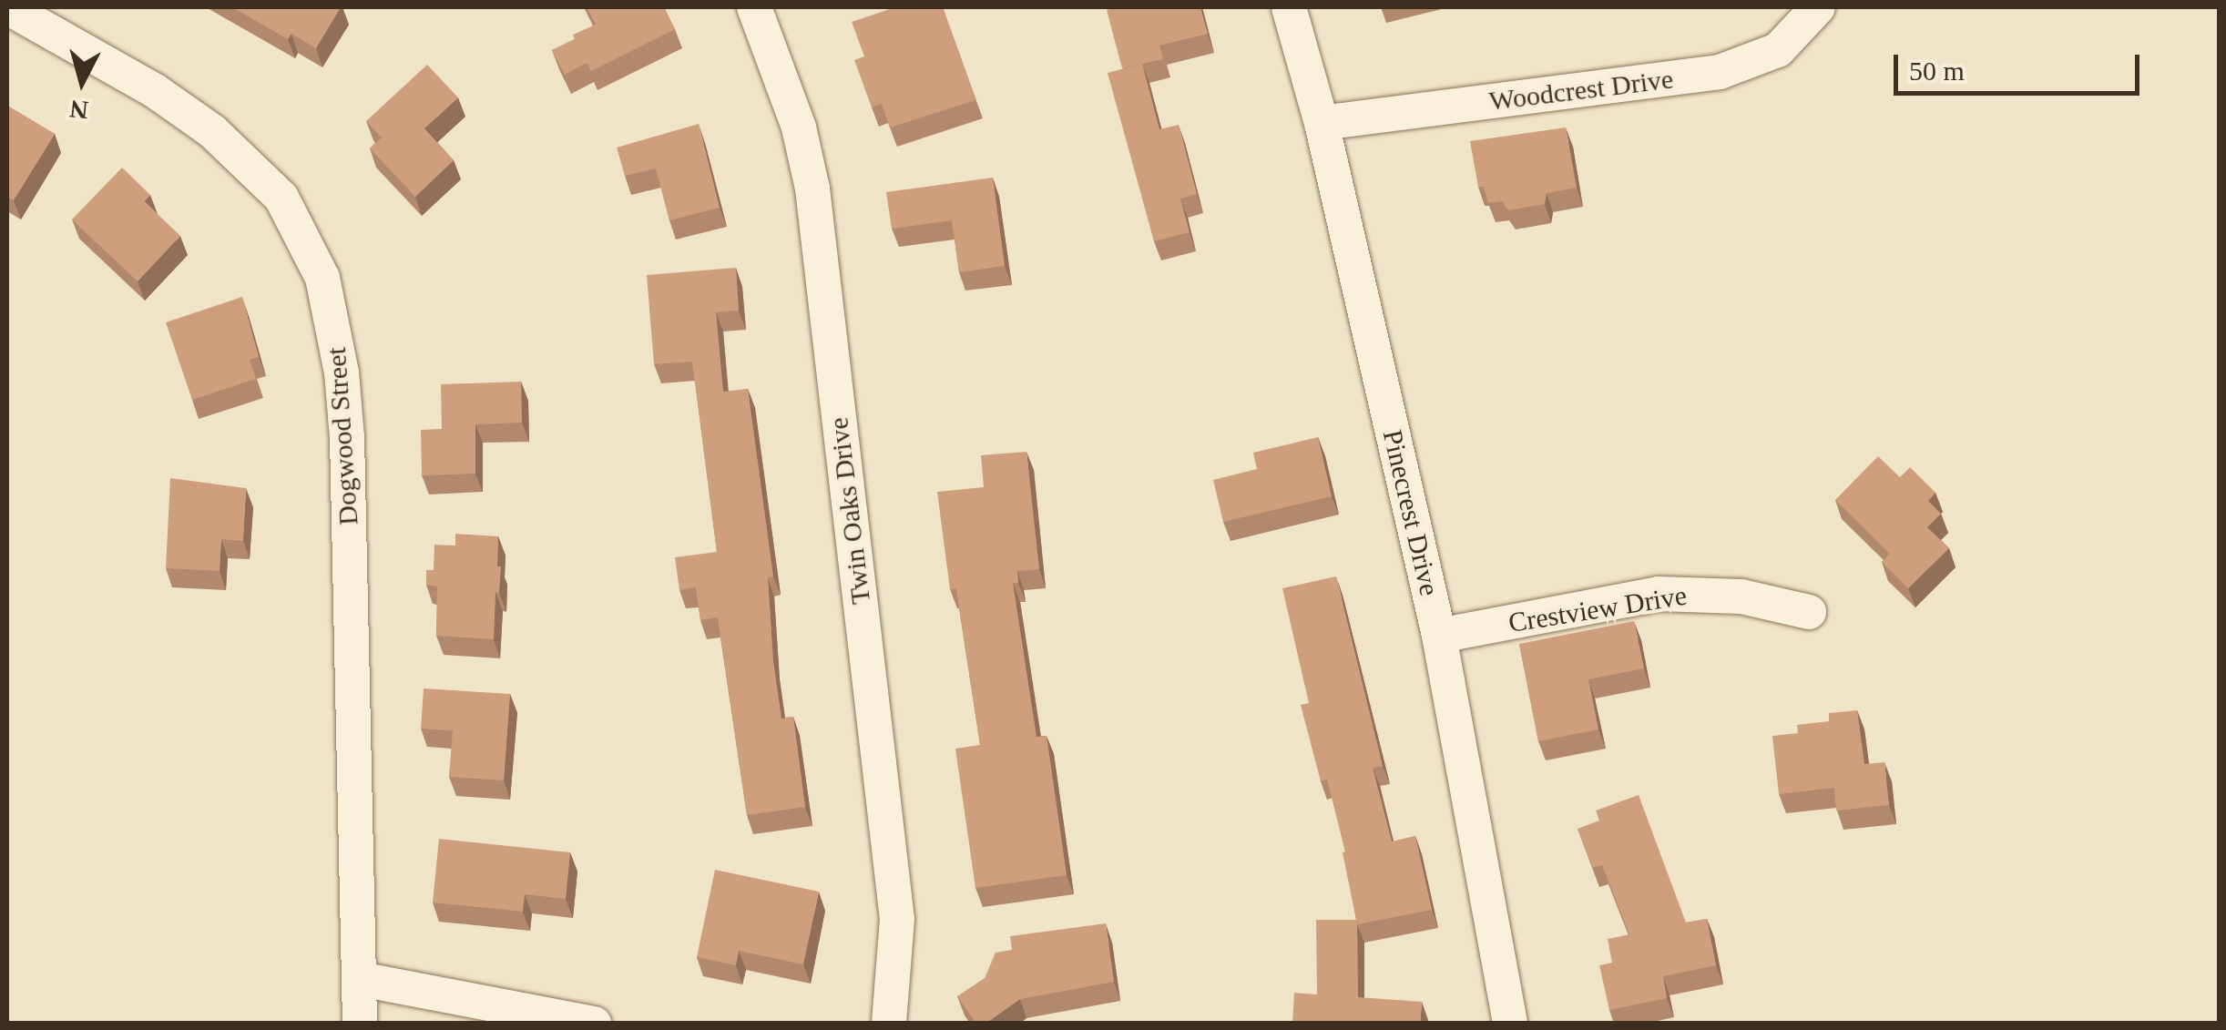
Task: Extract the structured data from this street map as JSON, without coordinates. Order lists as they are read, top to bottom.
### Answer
{
  "streets": {
    "street": [
      "Woodcrest Drive",
      "Dogwood Street",
      "Twin Oaks Drive",
      "Pinecrest Drive",
      "Crestview Drive"
    ]
  },
  "crossings": [
    ["Woodcrest Drive", "Pinecrest Drive"],
    ["Pinecrest Drive", "Crestview Drive"]
  ],
  "scale_bar": "50 m",
  "north": "bottom"
}
